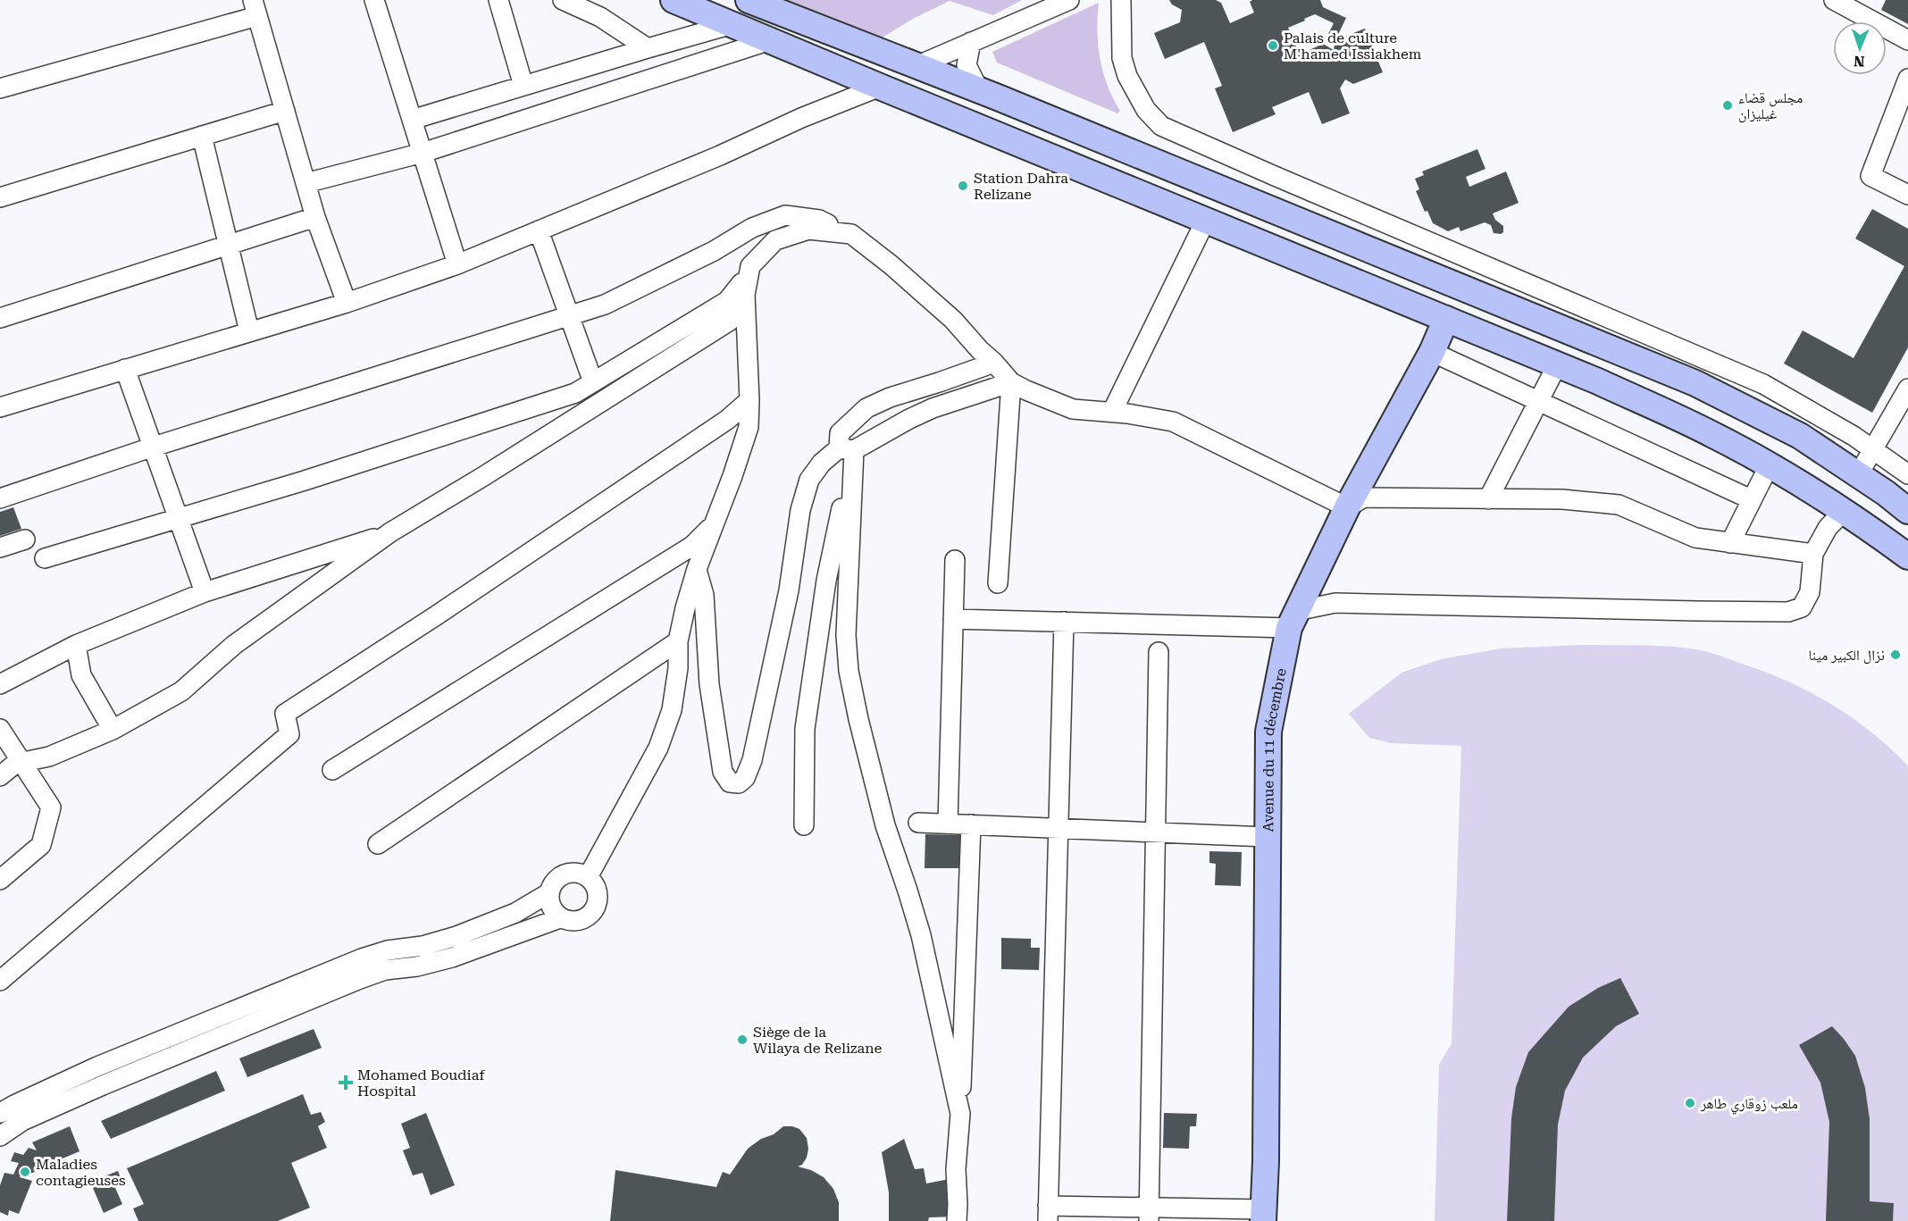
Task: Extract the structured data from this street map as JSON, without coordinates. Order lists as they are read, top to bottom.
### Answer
{
  "streets": {
    "main road": ["Avenue du 11 décembre"]
  },
  "places": {
    "other": [
      "Palais de culture M'hamed Issiakhem",
      "مجلس قضاء غيليزان",
      "Station Dahra Relizane",
      "نزال الكبير مينا",
      "Siège de la Wilaya de Relizane",
      "ملعب زوقاري طاهر",
      "Maladies contagieuses"
    ],
    "health": ["Mohamed Boudiaf Hospital"]
  },
  "north": "bottom"
}
